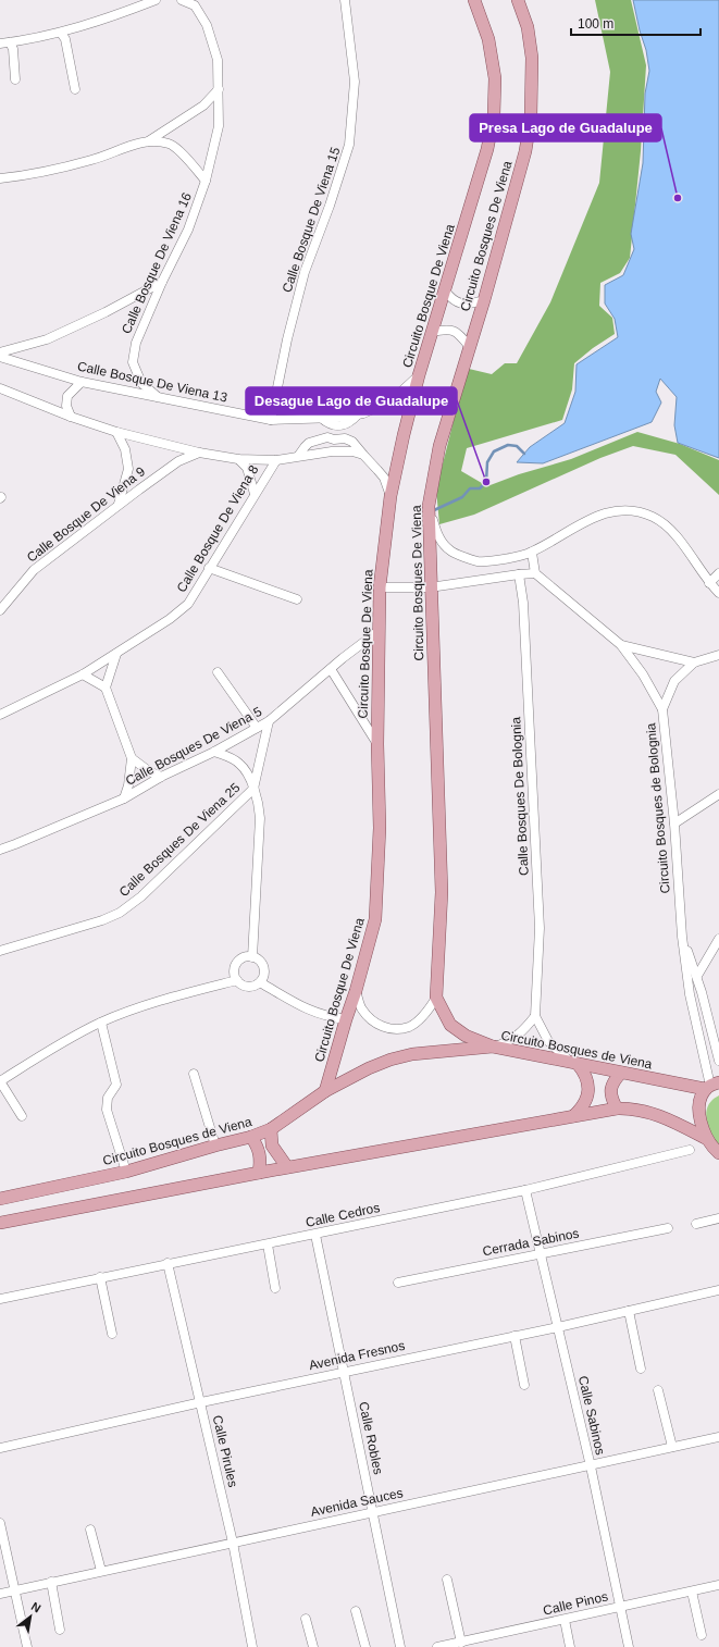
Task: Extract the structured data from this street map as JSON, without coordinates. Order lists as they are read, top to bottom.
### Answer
{
  "streets": {
    "main road": ["Circuito Bosques De Viena", "Circuito Bosque De Viena", "Circuito Bosques de Viena"],
    "street": [
      "Calle Bosque De Viena 15",
      "Calle Bosque De Viena 16",
      "Calle Bosque De Viena 13",
      "Calle Bosque De Viena 9",
      "Calle Bosque De Viena 8",
      "Calle Bosques De Viena 5",
      "Calle Bosques De Bolognia",
      "Circuito Bosques de Bolognia",
      "Calle Bosques De Viena 25",
      "Calle Cedros",
      "Cerrada Sabinos",
      "Avenida Fresnos",
      "Calle Sabinos",
      "Calle Robles",
      "Calle Pirules",
      "Avenida Sauces",
      "Calle Pinos"
    ]
  },
  "crossings": [
    ["Calle Bosque De Viena 15", "Calle Bosque De Viena 13"],
    ["Circuito Bosques De Viena", "Circuito Bosques de Viena"],
    ["Calle Bosque De Viena 16", "Calle Bosque De Viena 13"],
    ["Circuito Bosque De Viena", "Calle Bosque De Viena 13"],
    ["Circuito Bosque De Viena", "Calle Bosques De Viena 5"],
    ["Circuito Bosque De Viena", "Circuito Bosques de Viena"],
    ["Circuito Bosques de Bolognia", "Circuito Bosques de Viena"],
    ["Calle Cedros", "Calle Sabinos"],
    ["Calle Cedros", "Calle Robles"],
    ["Calle Cedros", "Calle Pirules"],
    ["Cerrada Sabinos", "Calle Sabinos"],
    ["Avenida Fresnos", "Calle Sabinos"],
    ["Avenida Fresnos", "Calle Robles"],
    ["Avenida Fresnos", "Calle Pirules"],
    ["Calle Sabinos", "Avenida Sauces"],
    ["Calle Sabinos", "Calle Pinos"],
    ["Calle Robles", "Avenida Sauces"],
    ["Calle Pirules", "Avenida Sauces"]
  ],
  "places": ["Presa Lago de Guadalupe", "Desague Lago de Guadalupe"],
  "scale_bar": "100 m",
  "north": "top right"
}
